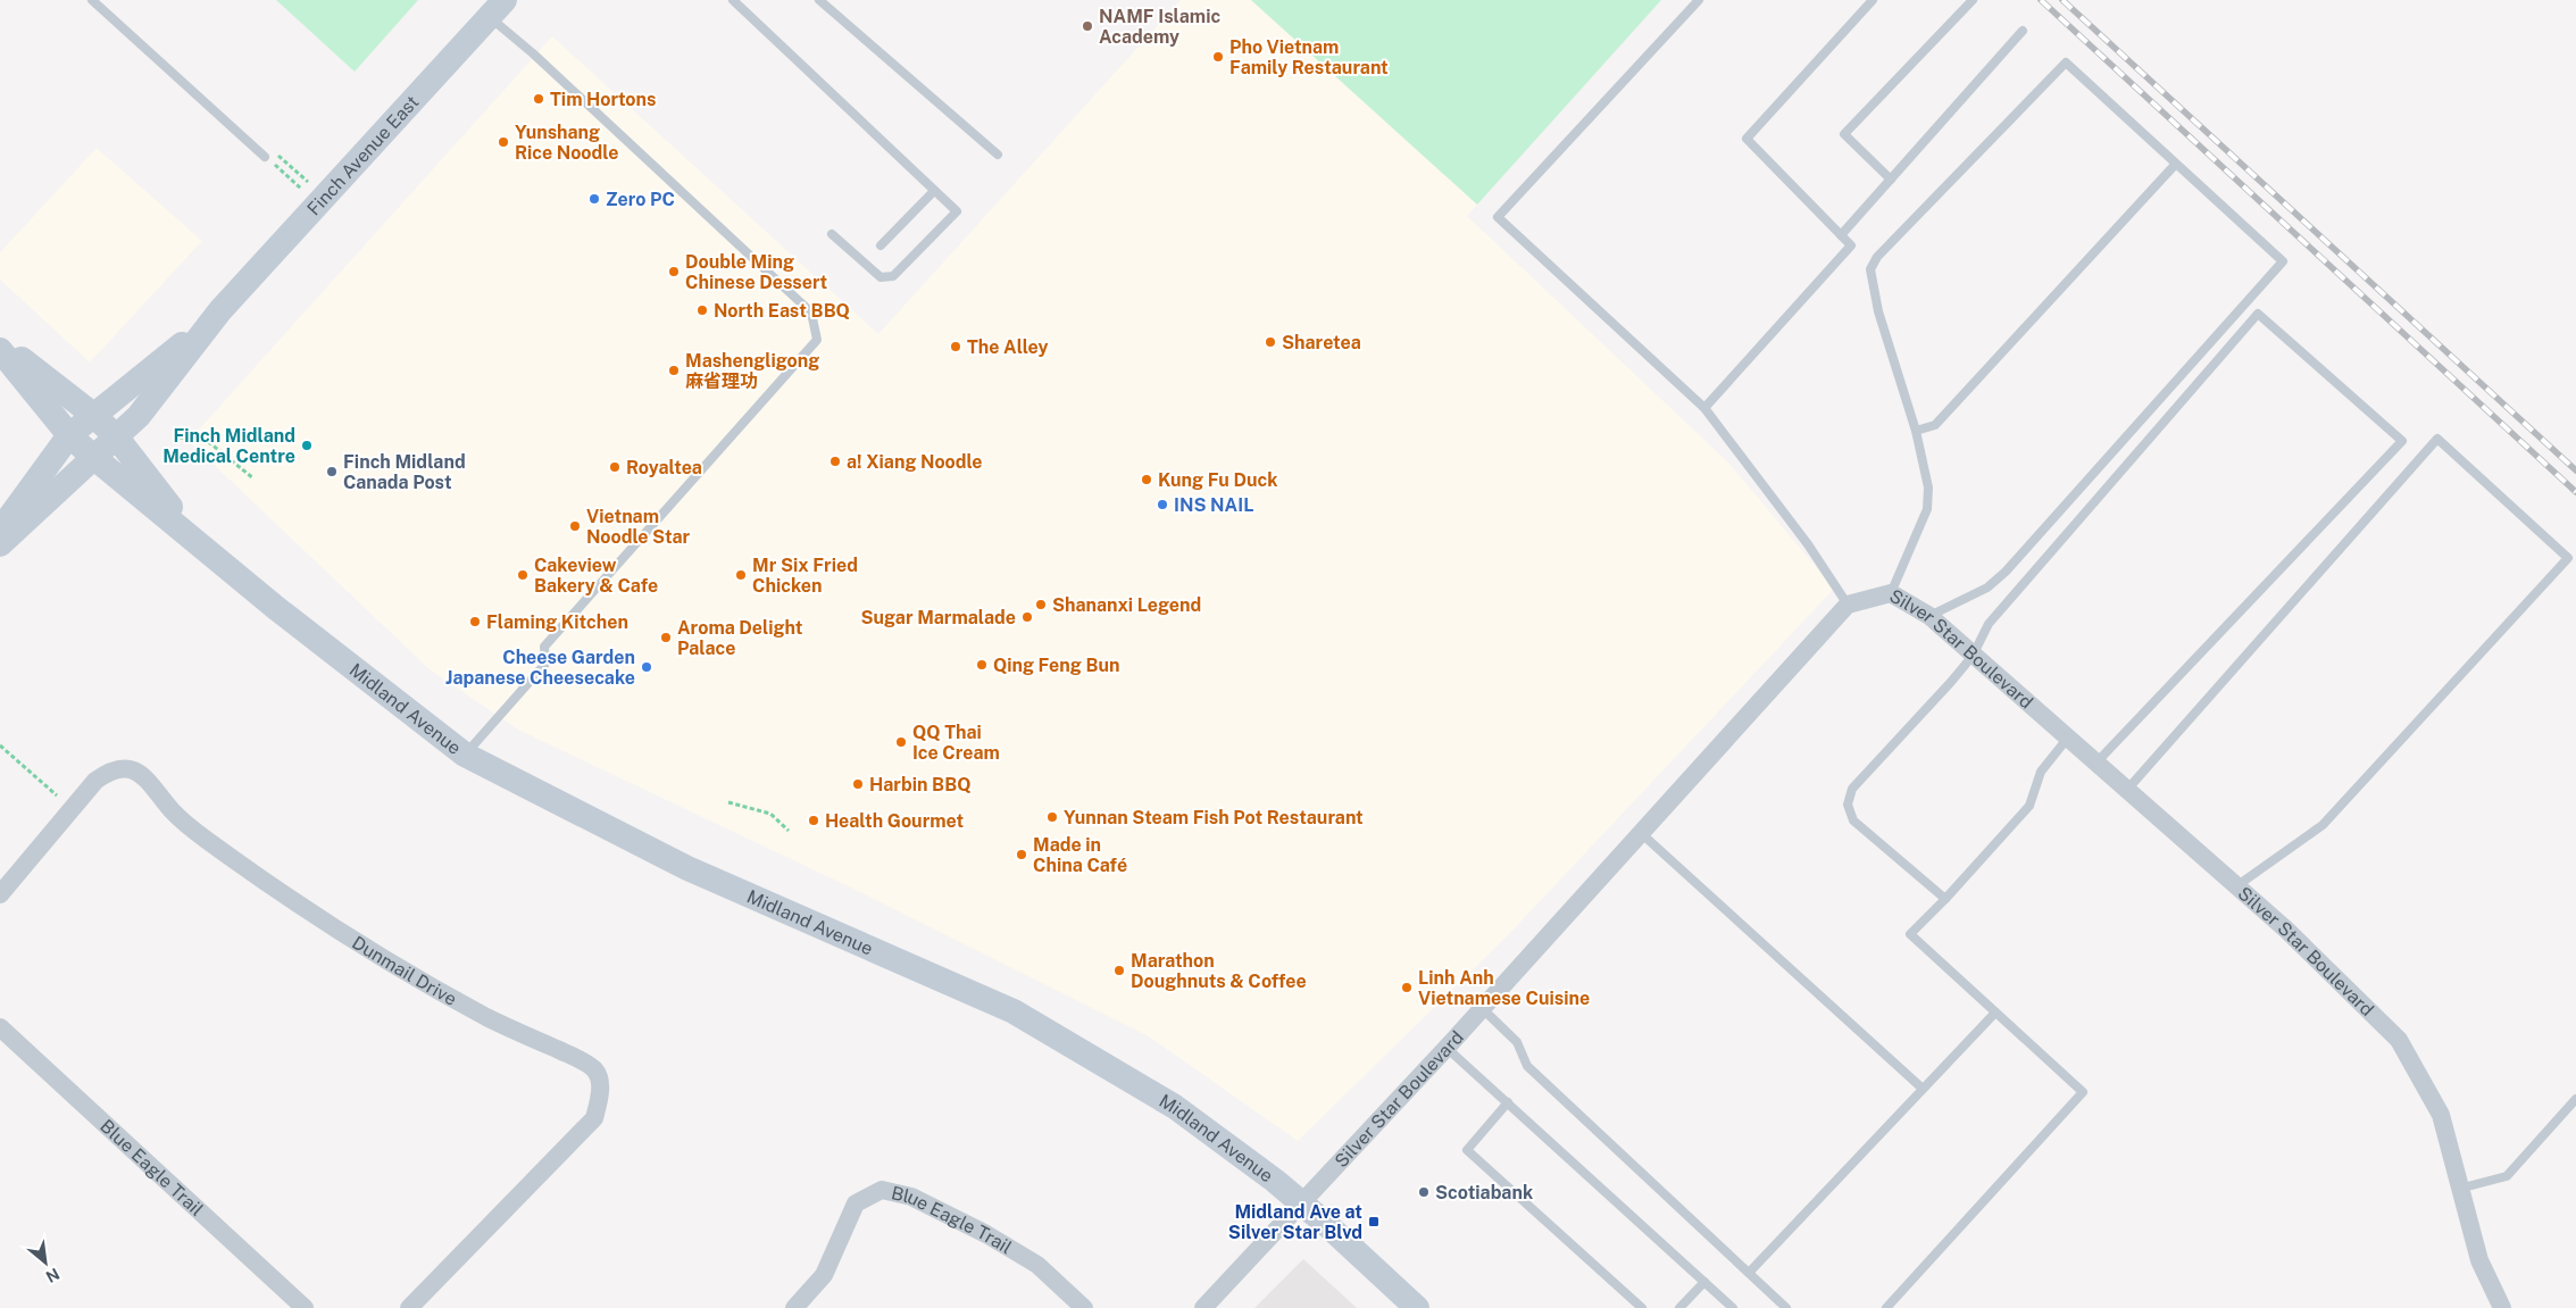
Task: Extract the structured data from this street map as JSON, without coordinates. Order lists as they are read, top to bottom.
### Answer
{
  "streets": {
    "main road": ["Finch Avenue East", "Midland Avenue"],
    "street": ["Silver Star Boulevard", "Dunmail Drive", "Blue Eagle Trail"]
  },
  "crossings": [
    ["Finch Avenue East", "Midland Avenue"],
    ["Silver Star Boulevard", "Midland Avenue"]
  ],
  "places": {
    "other": [
      "NAMF Islamic Academy",
      "Pho Vietnam Family Restaurant",
      "Tim Hortons",
      "Yunshang Rice Noodle",
      "Zero PC",
      "Double Ming Chinese Dessert",
      "North East BBQ",
      "Sharetea",
      "The Alley",
      "Mashengligong 麻省理功",
      "Finch Midland Medical Centre",
      "a! Xiang Noodle",
      "Royaltea",
      "Finch Midland Canada Post",
      "Kung Fu Duck",
      "INS NAIL",
      "Vietnam Noodle Star",
      "Cakeview Bakery & Cafe",
      "Mr Six Fried Chicken",
      "Shananxi Legend",
      "Sugar Marmalade",
      "Flaming Kitchen",
      "Aroma Delight Palace",
      "Qing Feng Bun",
      "Cheese Garden Japanese Cheesecake",
      "QQ Thai Ice Cream",
      "Harbin BBQ",
      "Yunnan Steam Fish Pot Restaurant",
      "Health Gourmet",
      "Made in China Café",
      "Marathon Doughnuts & Coffee",
      "Linh Anh Vietnamese Cuisine",
      "Scotiabank"
    ],
    "transit": ["Midland Ave at Silver Star Blvd"]
  },
  "north": "bottom right"
}
